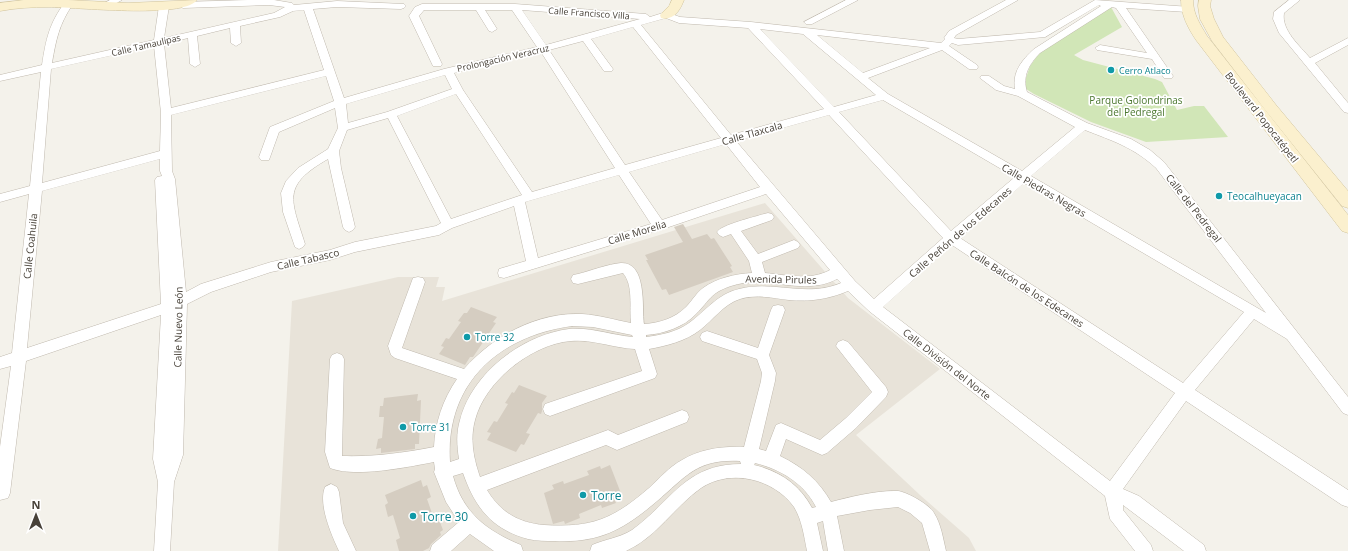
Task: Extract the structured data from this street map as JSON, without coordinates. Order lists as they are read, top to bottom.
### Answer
{
  "streets": {
    "street": [
      "Calle Francisco Villa",
      "Calle Tamaulipas",
      "Prolongación Veracruz",
      "Boulevard Popocatépetl",
      "Calle Tlaxcala",
      "Calle Piedras Negras",
      "Calle del Pedregal",
      "Calle Morelia",
      "Calle Peñón de los Edecanes",
      "Calle Coahuila",
      "Calle Tabasco",
      "Avenida Pirules",
      "Calle Balcón de los Edecanes",
      "Calle Nuevo León",
      "Calle División del Norte"
    ]
  },
  "crossings": [
    ["Calle Francisco Villa", "Prolongación Veracruz"],
    ["Calle Francisco Villa", "Calle Balcón de los Edecanes"],
    ["Calle Tamaulipas", "Calle Coahuila"],
    ["Calle Tamaulipas", "Calle Nuevo León"],
    ["Prolongación Veracruz", "Calle División del Norte"],
    ["Calle Tlaxcala", "Calle Piedras Negras"],
    ["Calle Tlaxcala", "Calle Tabasco"],
    ["Calle Tlaxcala", "Calle Balcón de los Edecanes"],
    ["Calle Tlaxcala", "Calle División del Norte"],
    ["Calle Piedras Negras", "Calle del Pedregal"],
    ["Calle Piedras Negras", "Calle Peñón de los Edecanes"],
    ["Calle del Pedregal", "Calle Peñón de los Edecanes"],
    ["Calle Morelia", "Calle División del Norte"],
    ["Calle Peñón de los Edecanes", "Calle Balcón de los Edecanes"],
    ["Calle Peñón de los Edecanes", "Calle División del Norte"],
    ["Calle Coahuila", "Calle Tabasco"],
    ["Calle Tabasco", "Calle Nuevo León"],
    ["Avenida Pirules", "Calle División del Norte"]
  ],
  "parks": ["Parque Golondrinas del Pedregal"],
  "places": [
    "Cerro Atlaco",
    "Teocalhueyacan",
    "Torre 32",
    "Torre 31",
    "Torre",
    "Torre 30"
  ],
  "north": "top"
}
